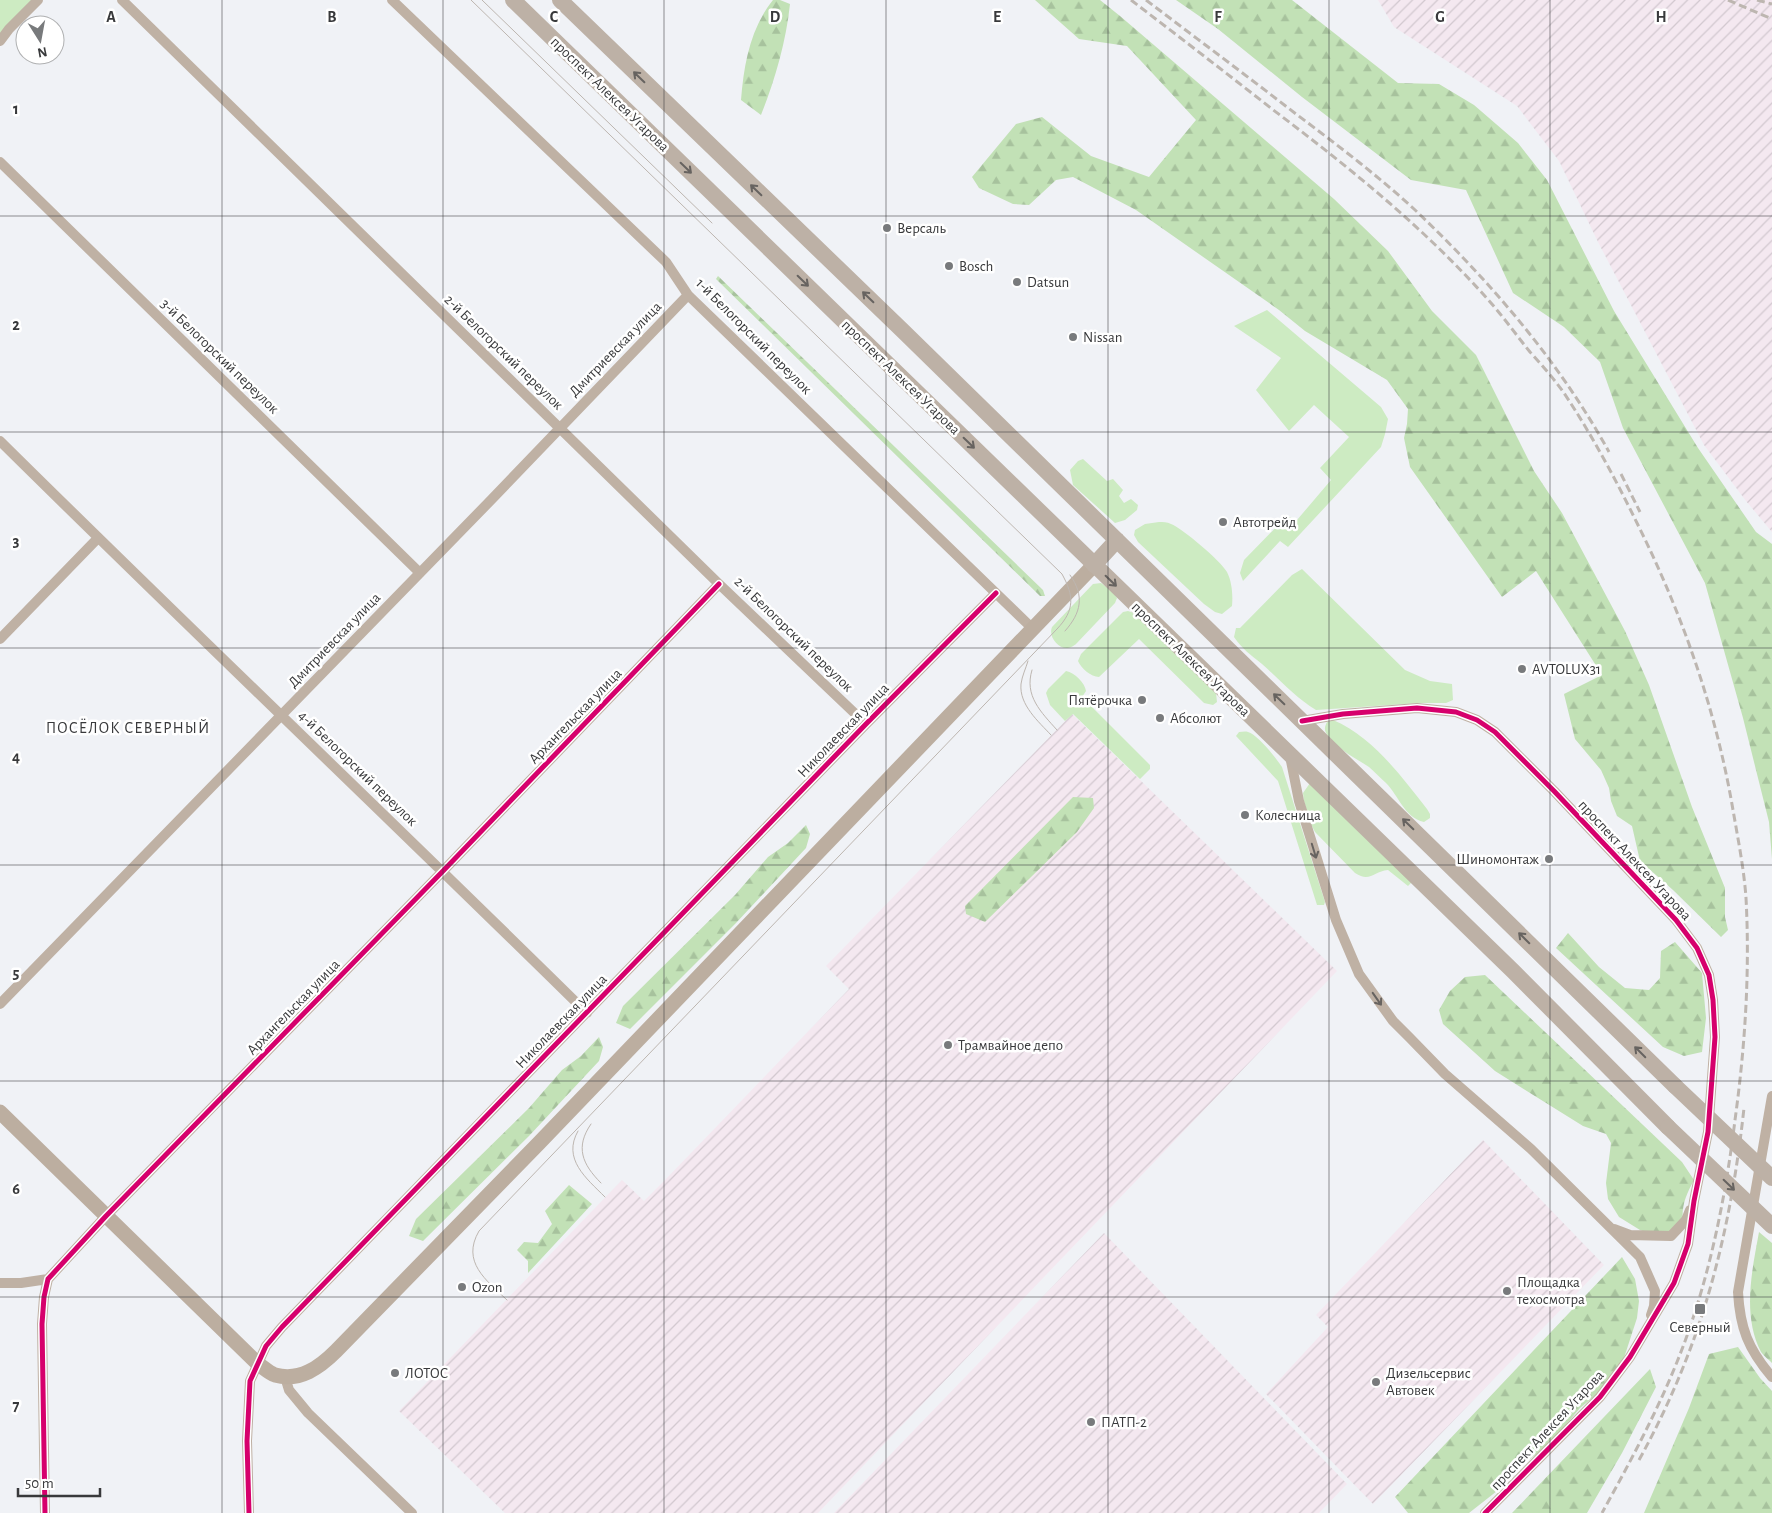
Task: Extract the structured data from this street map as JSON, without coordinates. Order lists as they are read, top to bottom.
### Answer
{
  "streets": {
    "main road": ["проспект Алексея Угарова"],
    "street": [
      "1-й Белогорский переулок",
      "Дмитриевская улица",
      "2-й Белогорский переулок",
      "3-й Белогорский переулок",
      "Архангельская улица",
      "Николаевская улица",
      "4-й Белогорский переулок"
    ]
  },
  "crossings": [
    ["1-й Белогорский переулок", "Дмитриевская улица"],
    ["1-й Белогорский переулок", "Николаевская улица"],
    ["Дмитриевская улица", "2-й Белогорский переулок"],
    ["Дмитриевская улица", "3-й Белогорский переулок"],
    ["Дмитриевская улица", "4-й Белогорский переулок"],
    ["2-й Белогорский переулок", "Архангельская улица"],
    ["2-й Белогорский переулок", "Николаевская улица"],
    ["Архангельская улица", "4-й Белогорский переулок"],
    ["Николаевская улица", "4-й Белогорский переулок"]
  ],
  "districts": ["ПОСЁЛОК СЕВЕРНЫЙ"],
  "places": {
    "other": [
      "Версаль",
      "Bosch",
      "Datsun",
      "Nissan",
      "Автотрейд",
      "AVTOLUX31",
      "Пятёрочка",
      "Абсолют",
      "Колесница",
      "Шиномонтаж",
      "Трамвайное депо",
      "Ozon",
      "Площадка техосмотра",
      "ЛОТОС",
      "Дизельсервис Автовек",
      "ПАТП-2"
    ],
    "transit": ["Северный"]
  },
  "scale_bar": "50 m",
  "north": "bottom",
  "grid": {
    "columns": [
      "A",
      "B",
      "C",
      "D",
      "E",
      "F",
      "G",
      "H"
    ],
    "rows": [
      "1",
      "2",
      "3",
      "4",
      "5",
      "6",
      "7"
    ]
  }
}
